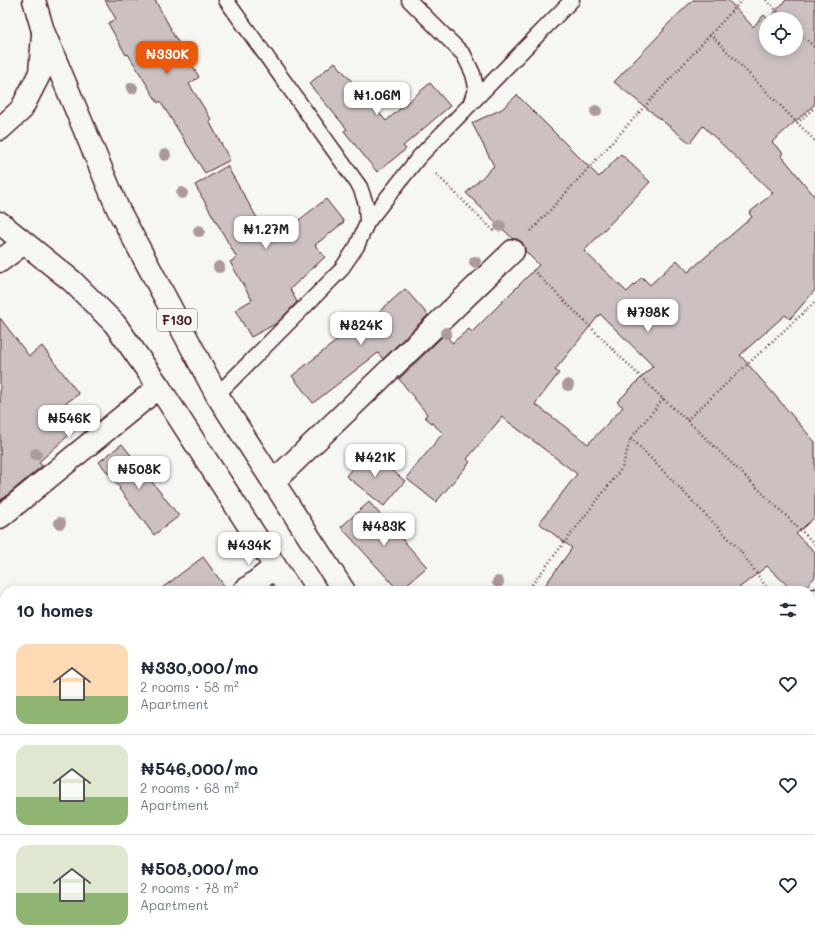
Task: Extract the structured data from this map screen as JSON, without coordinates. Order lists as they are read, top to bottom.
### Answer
{
  "streets": {
    "main road": ["F130"]
  },
  "page": {
    "price": [
      "₦330K",
      "₦1.06M",
      "₦1.27M",
      "₦798K",
      "₦824K",
      "₦546K",
      "₦421K",
      "₦508K",
      "₦483K",
      "₦434K"
    ],
    "heading": "10 homes",
    "list": [
      {
        "name": "₦330,000/mo",
        "note": "2 rooms · 58 m² · Apartment"
      },
      {
        "name": "₦546,000/mo",
        "note": "2 rooms · 68 m² · Apartment"
      },
      {
        "name": "₦508,000/mo",
        "note": "2 rooms · 78 m² · Apartment"
      }
    ]
  }
}
